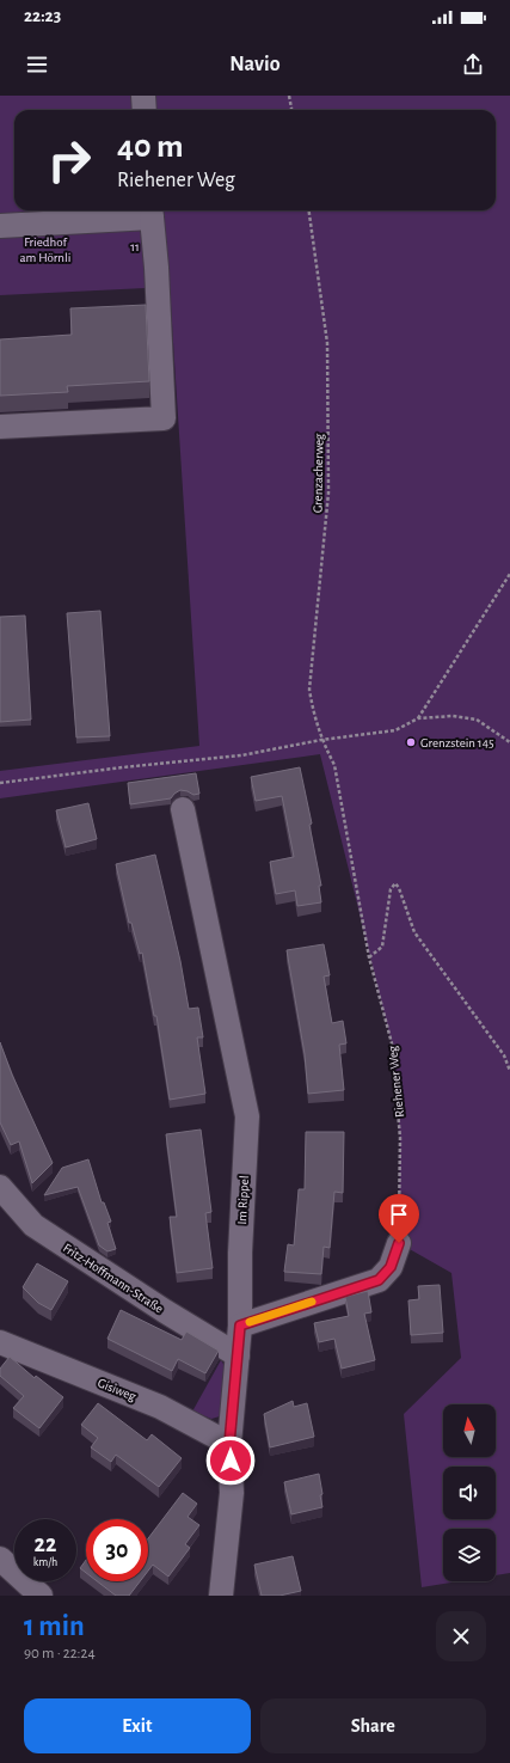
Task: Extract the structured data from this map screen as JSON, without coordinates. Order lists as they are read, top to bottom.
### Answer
{
  "streets": {
    "street": ["Im Rippel", "Fritz-Hoffmann-Straße", "Gisiweg"],
    "path": ["Grenzacherweg", "Riehener Weg"]
  },
  "crossings": [
    ["Grenzacherweg", "Riehener Weg"],
    ["Im Rippel", "Fritz-Hoffmann-Straße"],
    ["Im Rippel", "Gisiweg"]
  ],
  "parks": ["Friedhof am Hörnli", "11"],
  "places": ["Grenzstein 145"],
  "north": "top",
  "page": {
    "status": "22:23",
    "header": "Navio",
    "turn": ["40 m", "Riehener Weg"],
    "speed": "22 km/h",
    "limit": "30",
    "heading": ["1 min", "90 m · 22:24"],
    "buttons": ["Exit", "Share"]
  }
}
